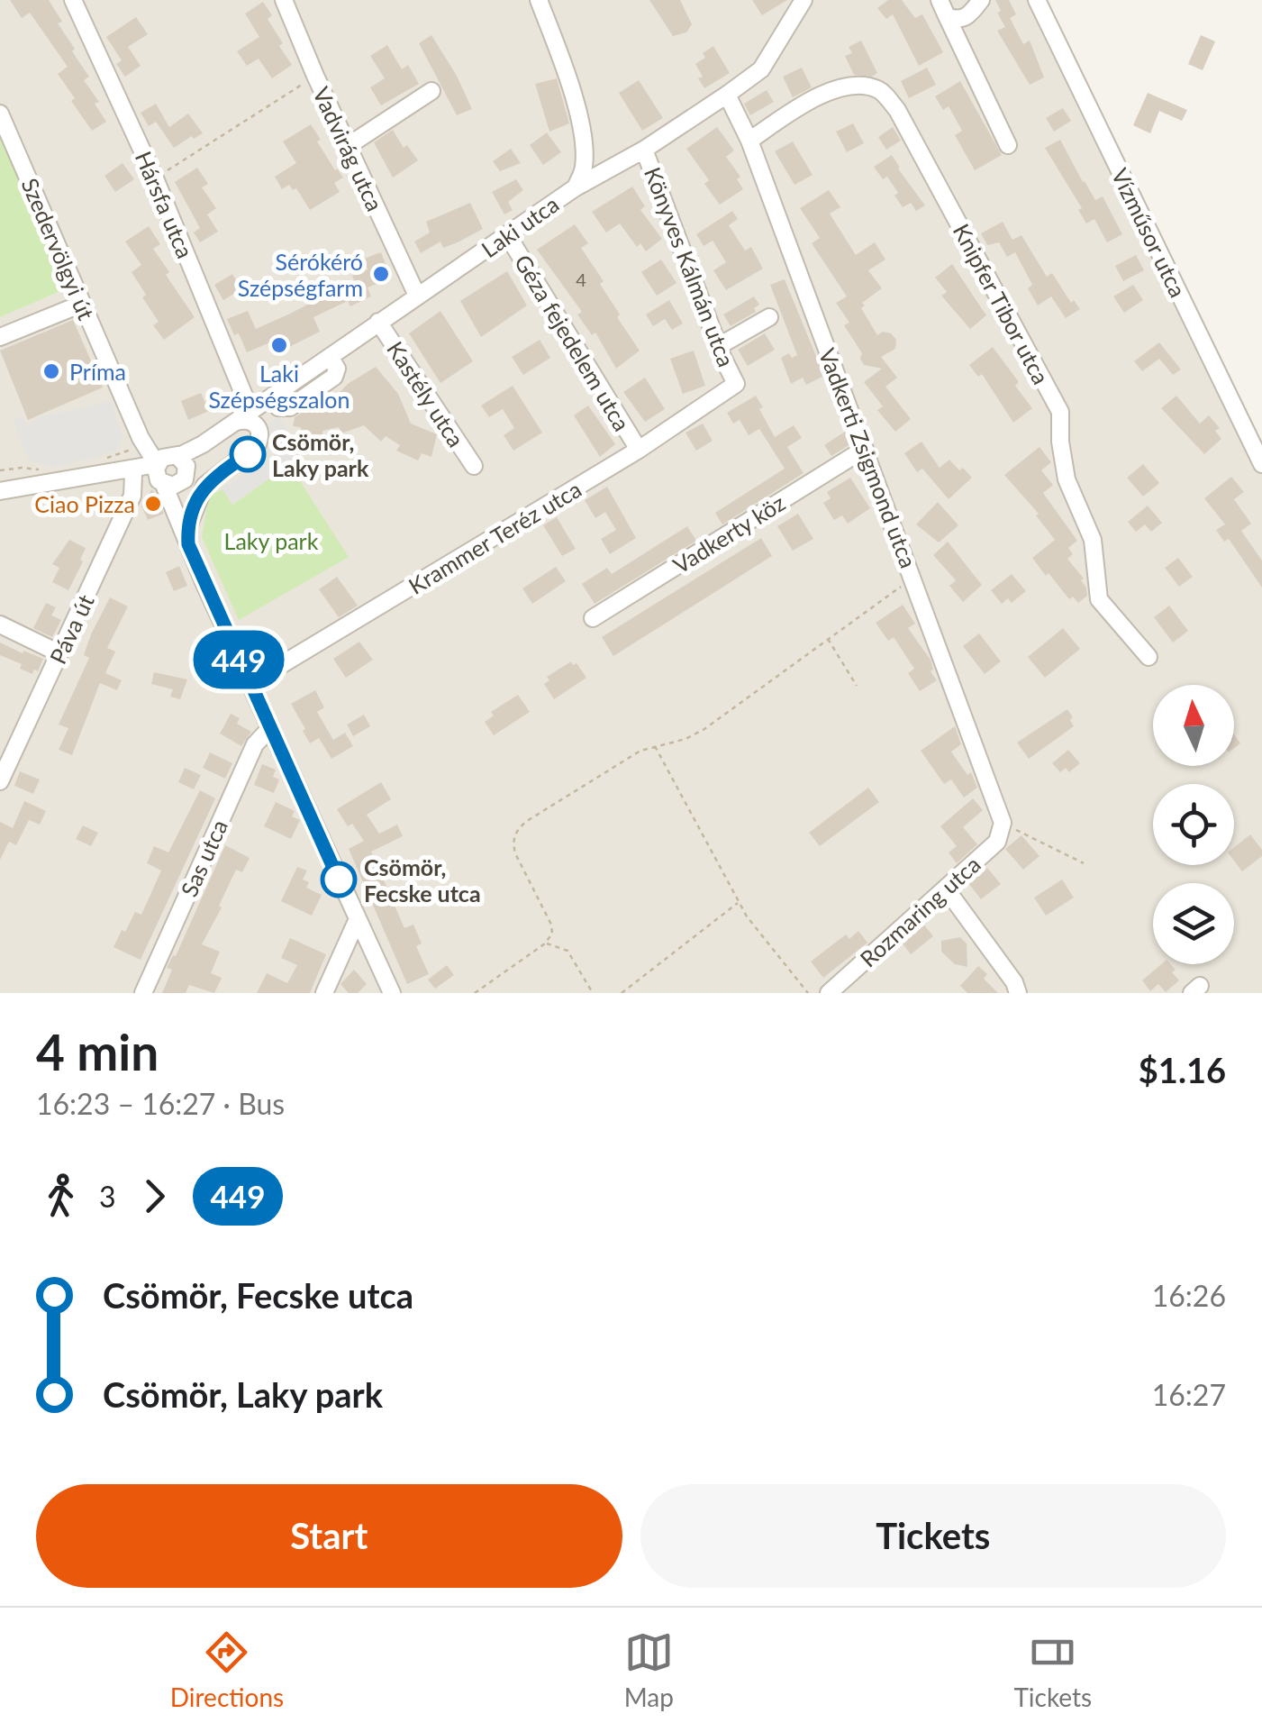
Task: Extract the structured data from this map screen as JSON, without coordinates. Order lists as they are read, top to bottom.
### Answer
{
  "streets": {
    "street": [
      "Vadvirág utca",
      "Hársfa utca",
      "Laki utca",
      "Vízműsor utca",
      "Szedervölgyi út",
      "Könyves Kálmán utca",
      "Knipfer Tibor utca",
      "Géza fejedelem utca",
      "Kastély utca",
      "Vadkerti Zsigmond utca",
      "Vadkerty köz",
      "Krammer Teréz utca",
      "Páva út",
      "Sas utca",
      "Rozmaring utca"
    ]
  },
  "crossings": [
    ["Vadvirág utca", "Laki utca"],
    ["Hársfa utca", "Laki utca"],
    ["Laki utca", "Szedervölgyi út"],
    ["Laki utca", "Könyves Kálmán utca"],
    ["Laki utca", "Géza fejedelem utca"],
    ["Laki utca", "Kastély utca"],
    ["Laki utca", "Vadkerti Zsigmond utca"],
    ["Könyves Kálmán utca", "Krammer Teréz utca"],
    ["Knipfer Tibor utca", "Vadkerti Zsigmond utca"],
    ["Géza fejedelem utca", "Krammer Teréz utca"],
    ["Vadkerti Zsigmond utca", "Vadkerty köz"],
    ["Vadkerti Zsigmond utca", "Rozmaring utca"]
  ],
  "parks": ["Laky park"],
  "places": [
    "Sérókéró Szépségfarm",
    "Laki Szépségszalon",
    "Príma",
    "Csömör, Laky park",
    "Ciao Pizza",
    "Csömör, Fecske utca"
  ],
  "lines": ["bus line 449"],
  "house_numbers": ["4"],
  "north": "top",
  "page": {
    "on_map": "449",
    "heading": ["4 min", "16:23 – 16:27 · Bus", "$1.16"],
    "legs": ["3", "449"],
    "list": [
      {
        "name": "Csömör, Fecske utca",
        "value": "16:26"
      },
      {
        "name": "Csömör, Laky park",
        "value": "16:27"
      }
    ],
    "buttons": ["Start", "Tickets"],
    "tabs": ["Directions", "Map", "Tickets"]
  }
}
